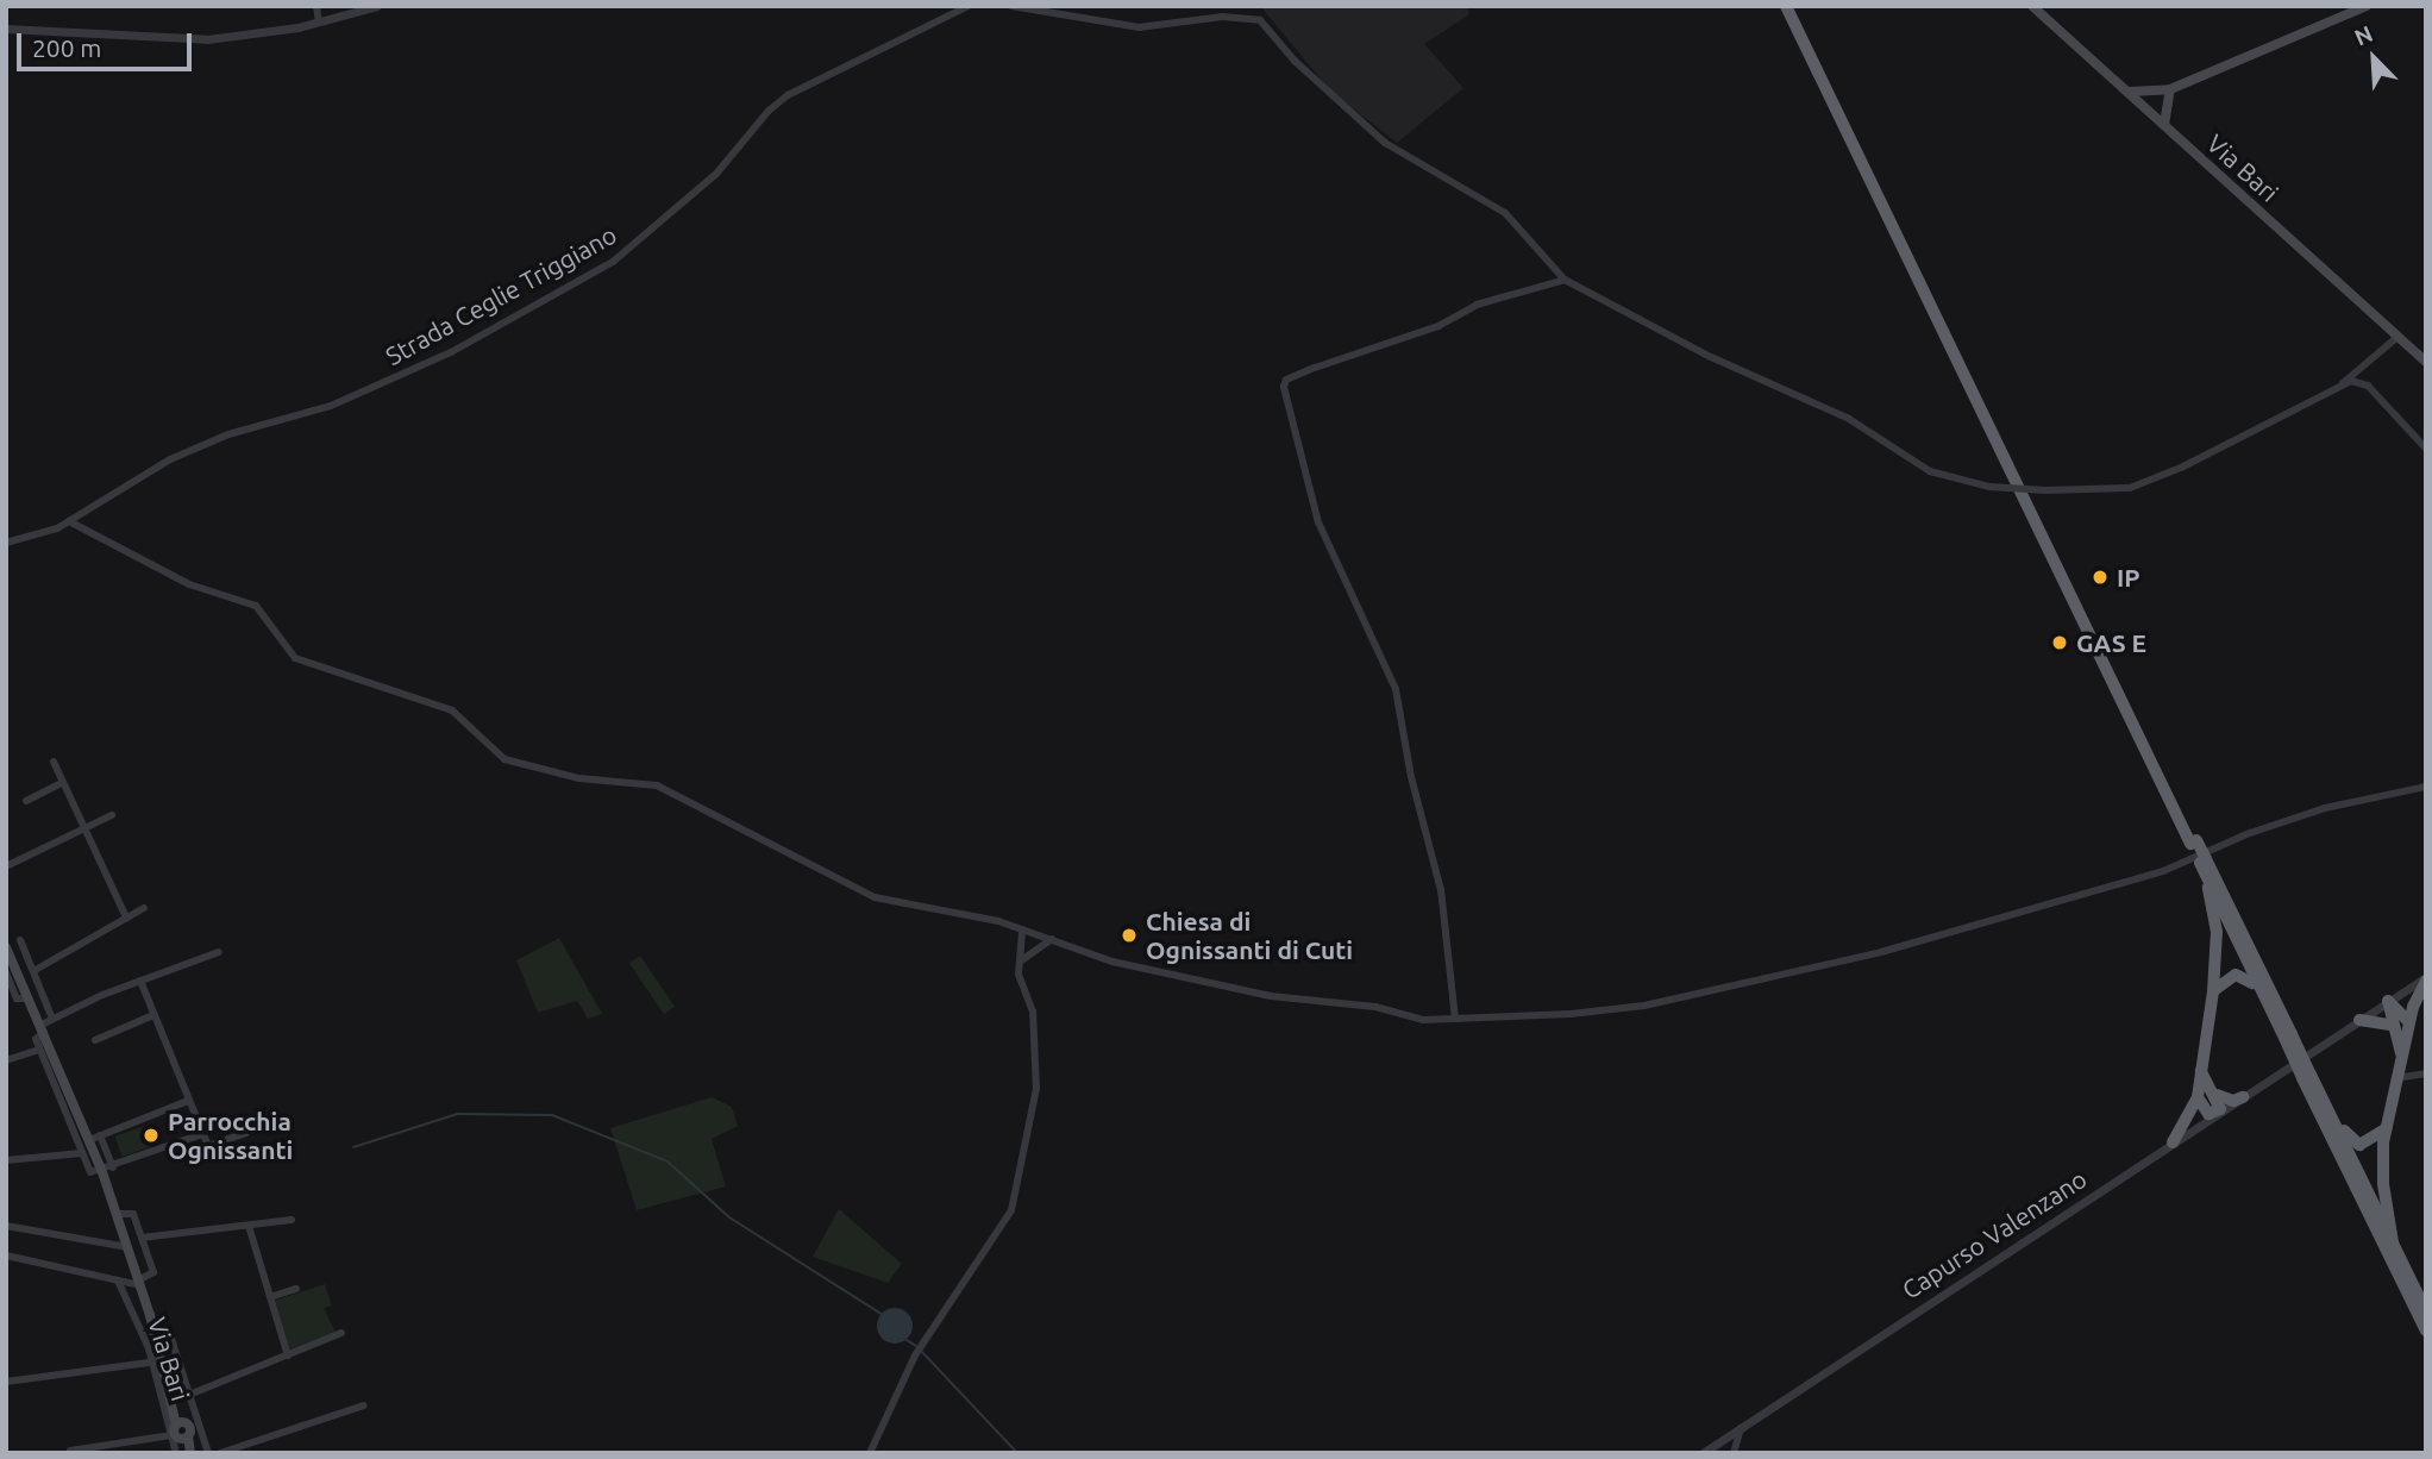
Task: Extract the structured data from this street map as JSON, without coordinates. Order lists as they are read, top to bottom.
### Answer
{
  "streets": {
    "main road": ["Via Bari"],
    "street": ["Strada Ceglie Triggiano", "Capurso Valenzano"]
  },
  "places": [
    "IP",
    "GAS E",
    "Chiesa di Ognissanti di Cuti",
    "Parrocchia Ognissanti"
  ],
  "scale_bar": "200 m",
  "north": "top left"
}
